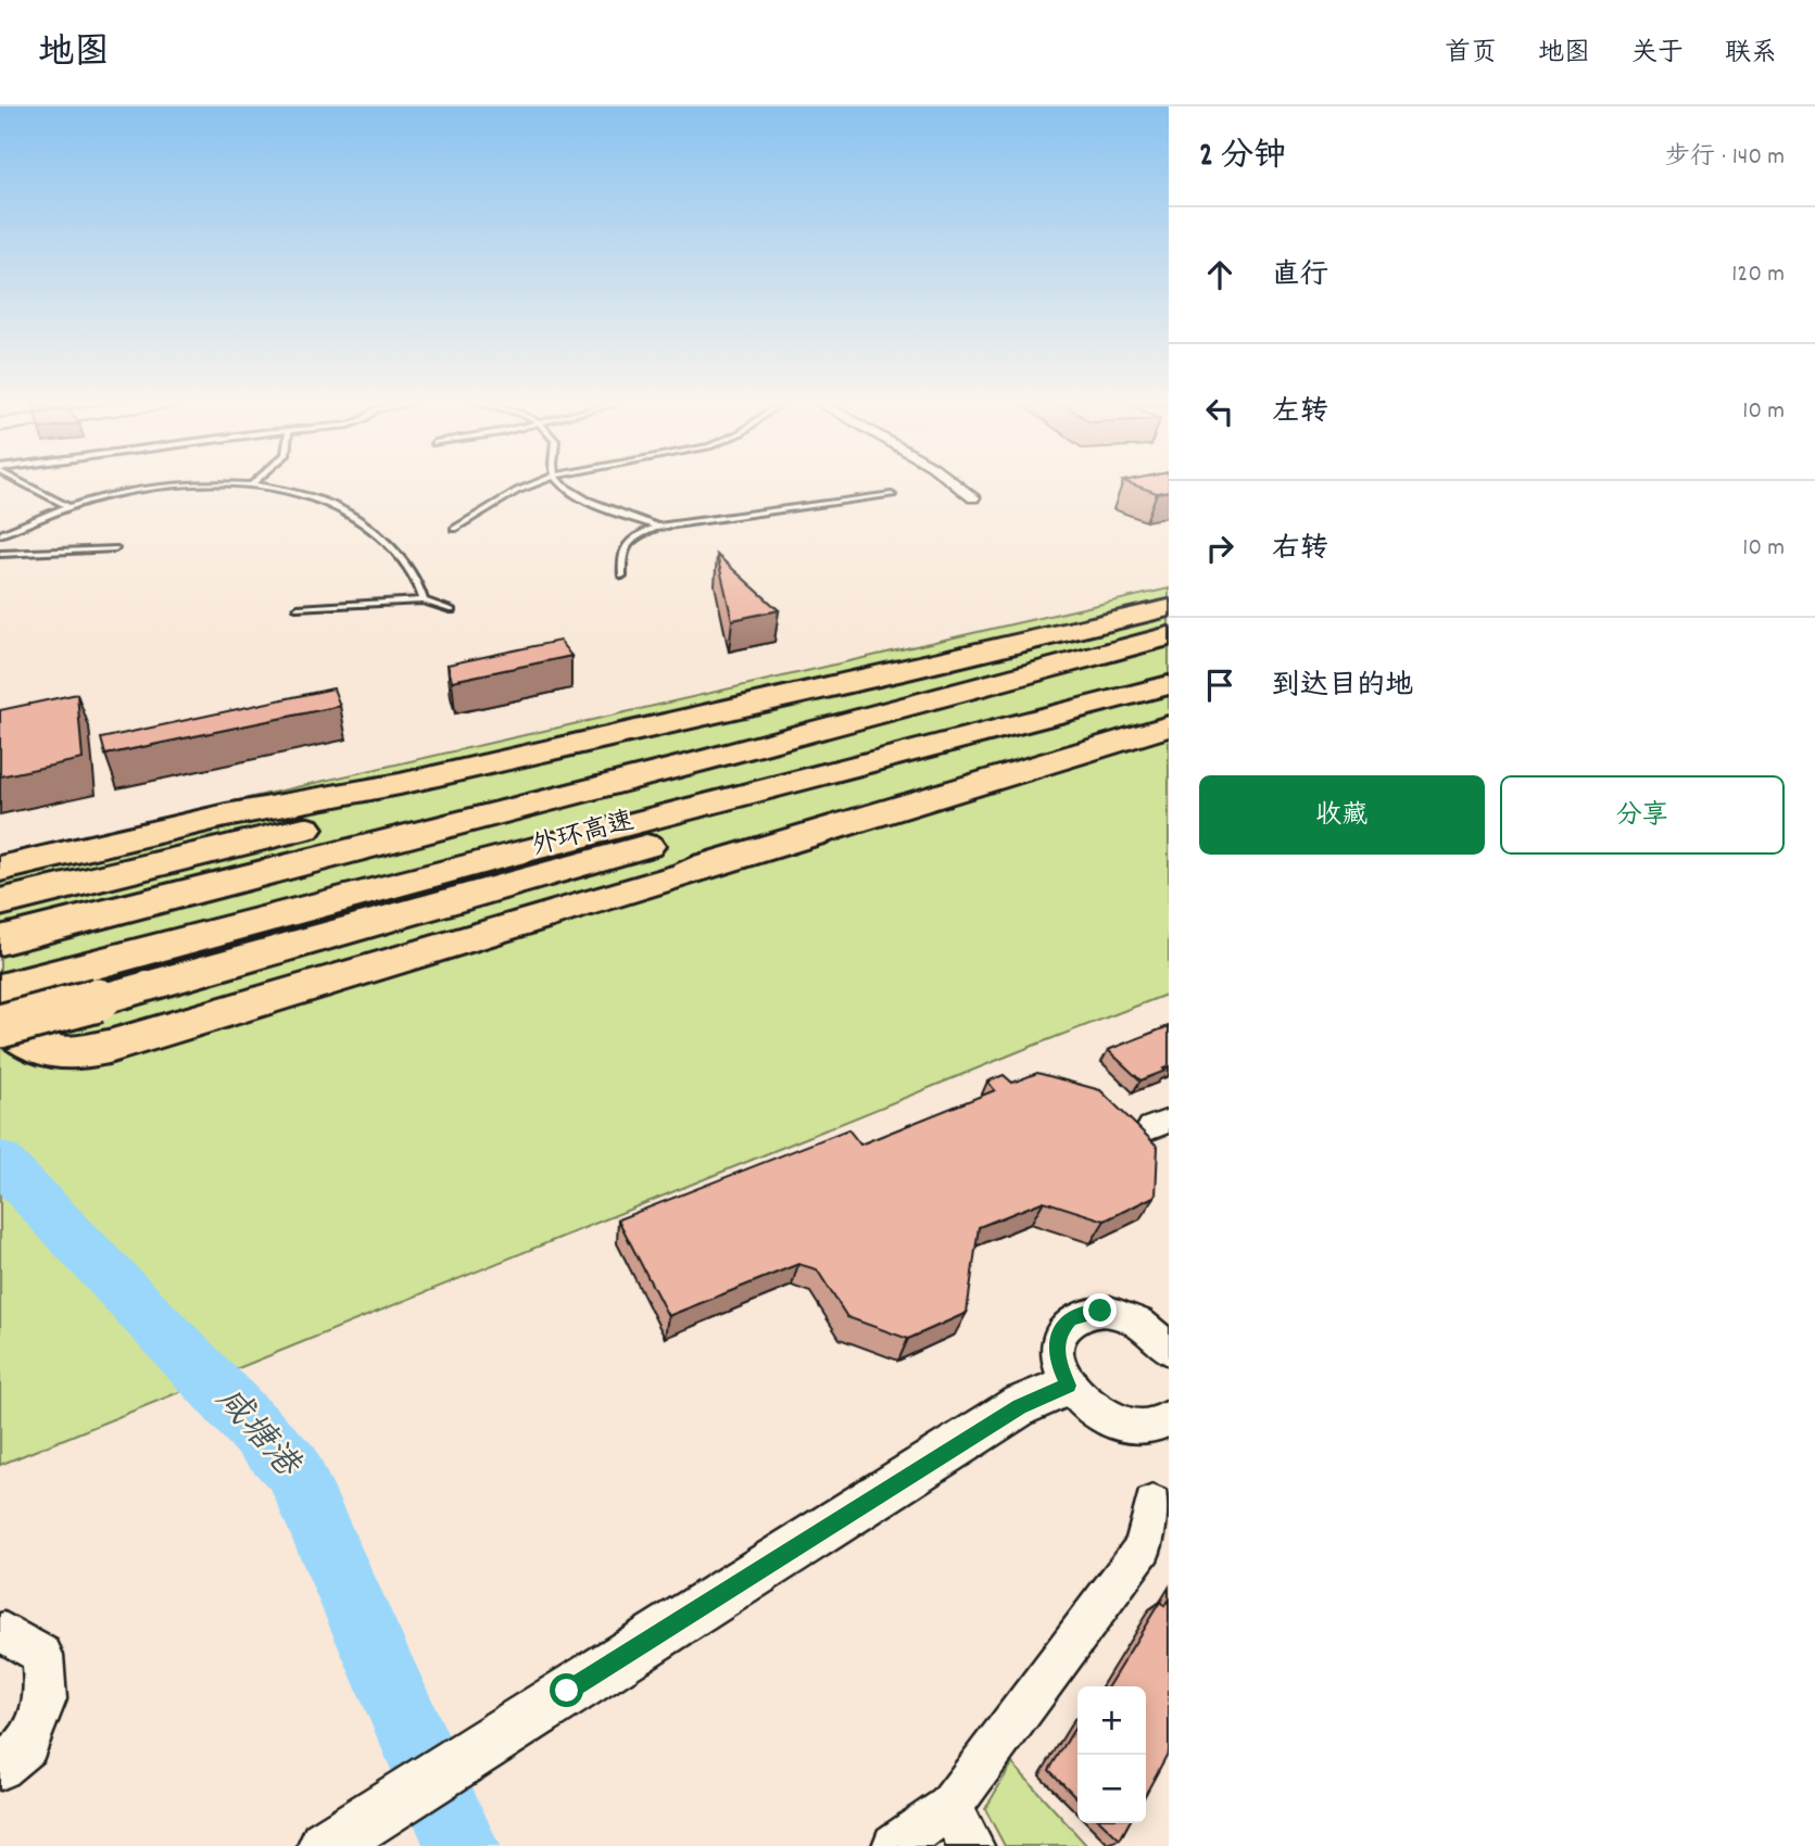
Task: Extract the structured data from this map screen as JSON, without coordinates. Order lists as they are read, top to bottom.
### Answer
{
  "streets": {
    "highway": ["外环高速"]
  },
  "water": ["咸塘港"],
  "page": {
    "header": "地图",
    "nav": [
      "首页",
      "地图",
      "关于",
      "联系"
    ],
    "heading": ["2 分钟", "步行 · 140 m"],
    "list": [
      ["直行", "120 m"],
      ["左转", "10 m"],
      ["右转", "10 m"],
      "到达目的地"
    ],
    "buttons": ["收藏", "分享"],
    "map_buttons": ["+", "−"]
  }
}
